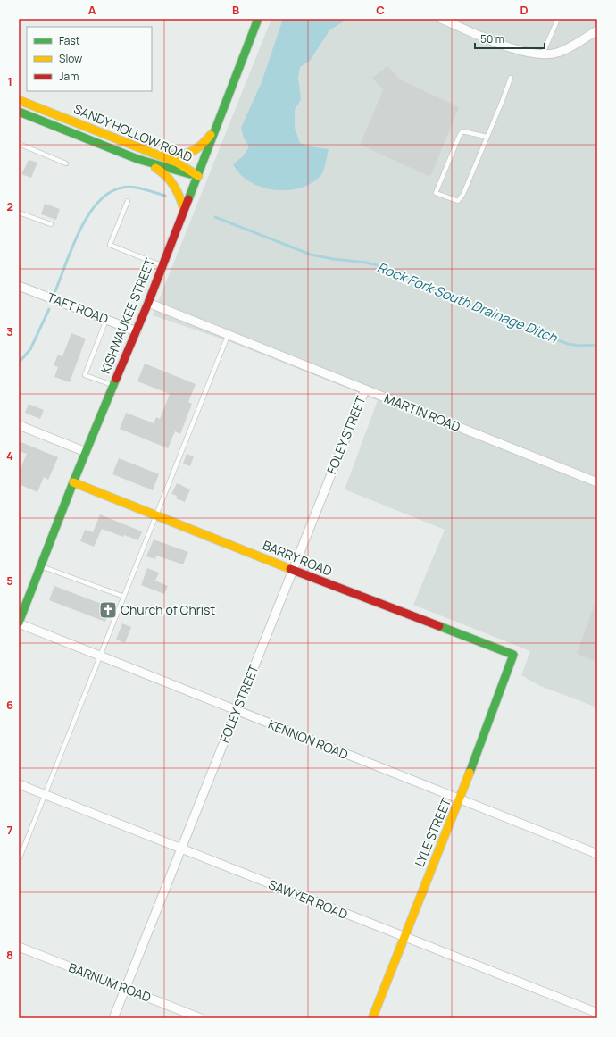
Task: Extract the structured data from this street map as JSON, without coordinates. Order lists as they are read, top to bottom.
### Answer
{
  "streets": {
    "street": [
      "SANDY HOLLOW ROAD",
      "TAFT ROAD",
      "KISHWAUKEE STREET",
      "MARTIN ROAD",
      "FOLEY STREET",
      "BARRY ROAD",
      "KENNON ROAD",
      "LYLE STREET",
      "SAWYER ROAD",
      "BARNUM ROAD"
    ]
  },
  "crossings": [
    ["SANDY HOLLOW ROAD", "KISHWAUKEE STREET"],
    ["TAFT ROAD", "KISHWAUKEE STREET"],
    ["KISHWAUKEE STREET", "MARTIN ROAD"],
    ["KISHWAUKEE STREET", "BARRY ROAD"],
    ["KISHWAUKEE STREET", "KENNON ROAD"],
    ["MARTIN ROAD", "FOLEY STREET"],
    ["FOLEY STREET", "BARRY ROAD"],
    ["FOLEY STREET", "KENNON ROAD"],
    ["FOLEY STREET", "SAWYER ROAD"],
    ["FOLEY STREET", "BARNUM ROAD"],
    ["BARRY ROAD", "LYLE STREET"],
    ["KENNON ROAD", "LYLE STREET"],
    ["LYLE STREET", "SAWYER ROAD"]
  ],
  "water": ["Rock Fork South Drainage Ditch"],
  "places": {
    "church": ["Church of Christ"]
  },
  "legend": ["Fast", "Slow", "Jam"],
  "scale_bar": "50 m",
  "grid": {
    "columns": [
      "A",
      "B",
      "C",
      "D"
    ],
    "rows": [
      "1",
      "2",
      "3",
      "4",
      "5",
      "6",
      "7",
      "8"
    ]
  }
}
